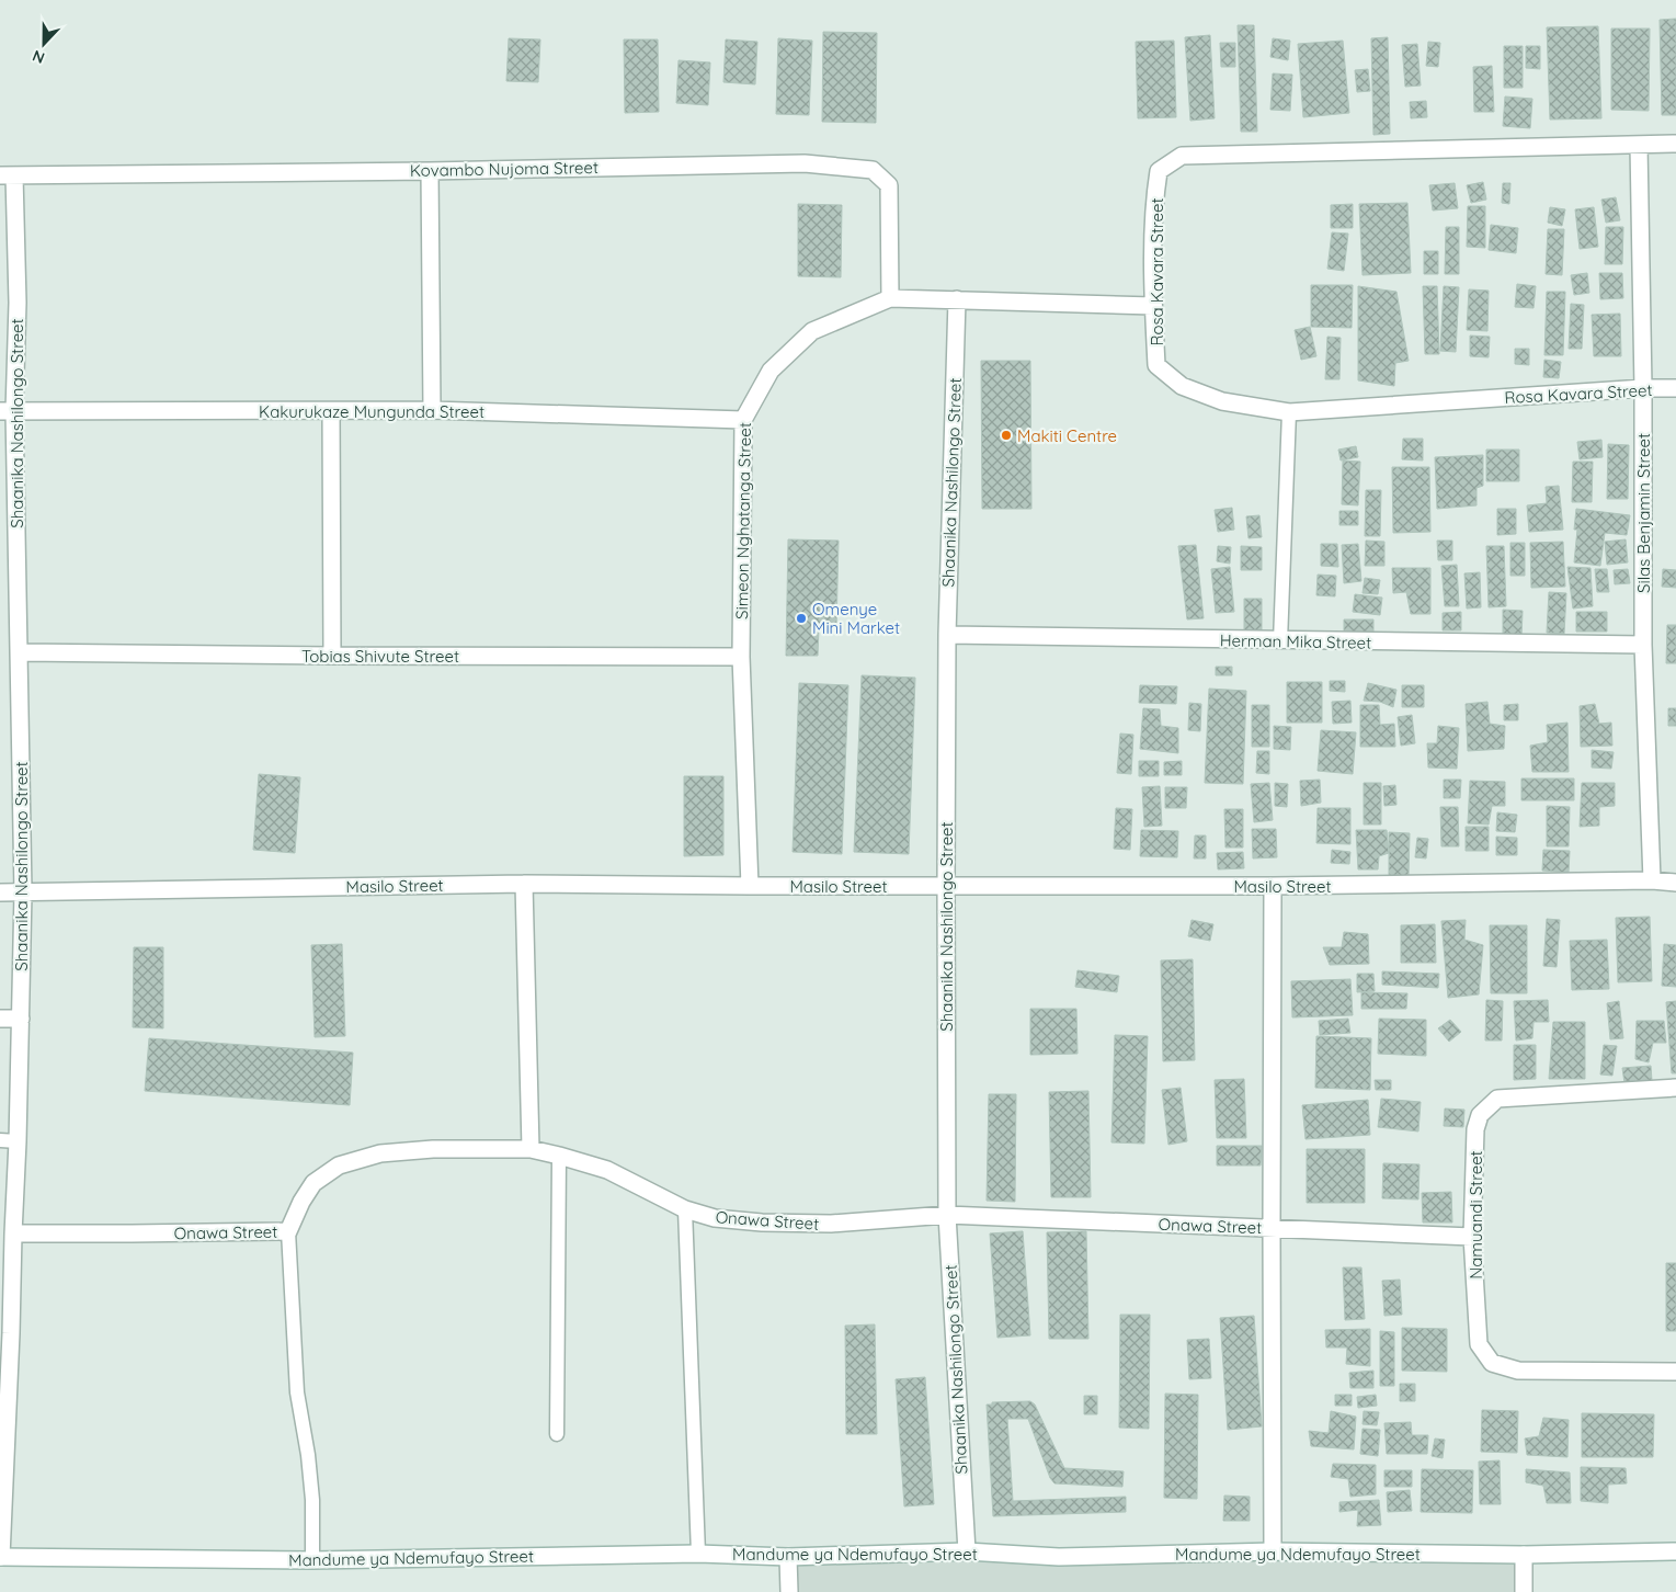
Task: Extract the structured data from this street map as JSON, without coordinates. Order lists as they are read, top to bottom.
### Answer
{
  "streets": {
    "street": [
      "Kovambo Nujoma Street",
      "Rosa Kavara Street",
      "Kakurukaze Mungunda Street",
      "Shaanika Nashilongo Street",
      "Silas Benjamin Street",
      "Simeon Nghatanga Street",
      "Herman Mika Street",
      "Tobias Shivute Street",
      "Masilo Street",
      "Namuandi Street",
      "Onawa Street",
      "Mandume ya Ndemufayo Street"
    ]
  },
  "crossings": [
    ["Kovambo Nujoma Street", "Shaanika Nashilongo Street"],
    ["Kovambo Nujoma Street", "Simeon Nghatanga Street"],
    ["Rosa Kavara Street", "Silas Benjamin Street"],
    ["Rosa Kavara Street", "Simeon Nghatanga Street"],
    ["Kakurukaze Mungunda Street", "Shaanika Nashilongo Street"],
    ["Kakurukaze Mungunda Street", "Simeon Nghatanga Street"],
    ["Shaanika Nashilongo Street", "Simeon Nghatanga Street"],
    ["Shaanika Nashilongo Street", "Herman Mika Street"],
    ["Shaanika Nashilongo Street", "Tobias Shivute Street"],
    ["Shaanika Nashilongo Street", "Masilo Street"],
    ["Shaanika Nashilongo Street", "Onawa Street"],
    ["Shaanika Nashilongo Street", "Mandume ya Ndemufayo Street"],
    ["Silas Benjamin Street", "Herman Mika Street"],
    ["Silas Benjamin Street", "Masilo Street"],
    ["Simeon Nghatanga Street", "Tobias Shivute Street"],
    ["Simeon Nghatanga Street", "Masilo Street"],
    ["Namuandi Street", "Onawa Street"]
  ],
  "places": ["Makiti Centre", "Omenye Mini Market"],
  "north": "bottom"
}
